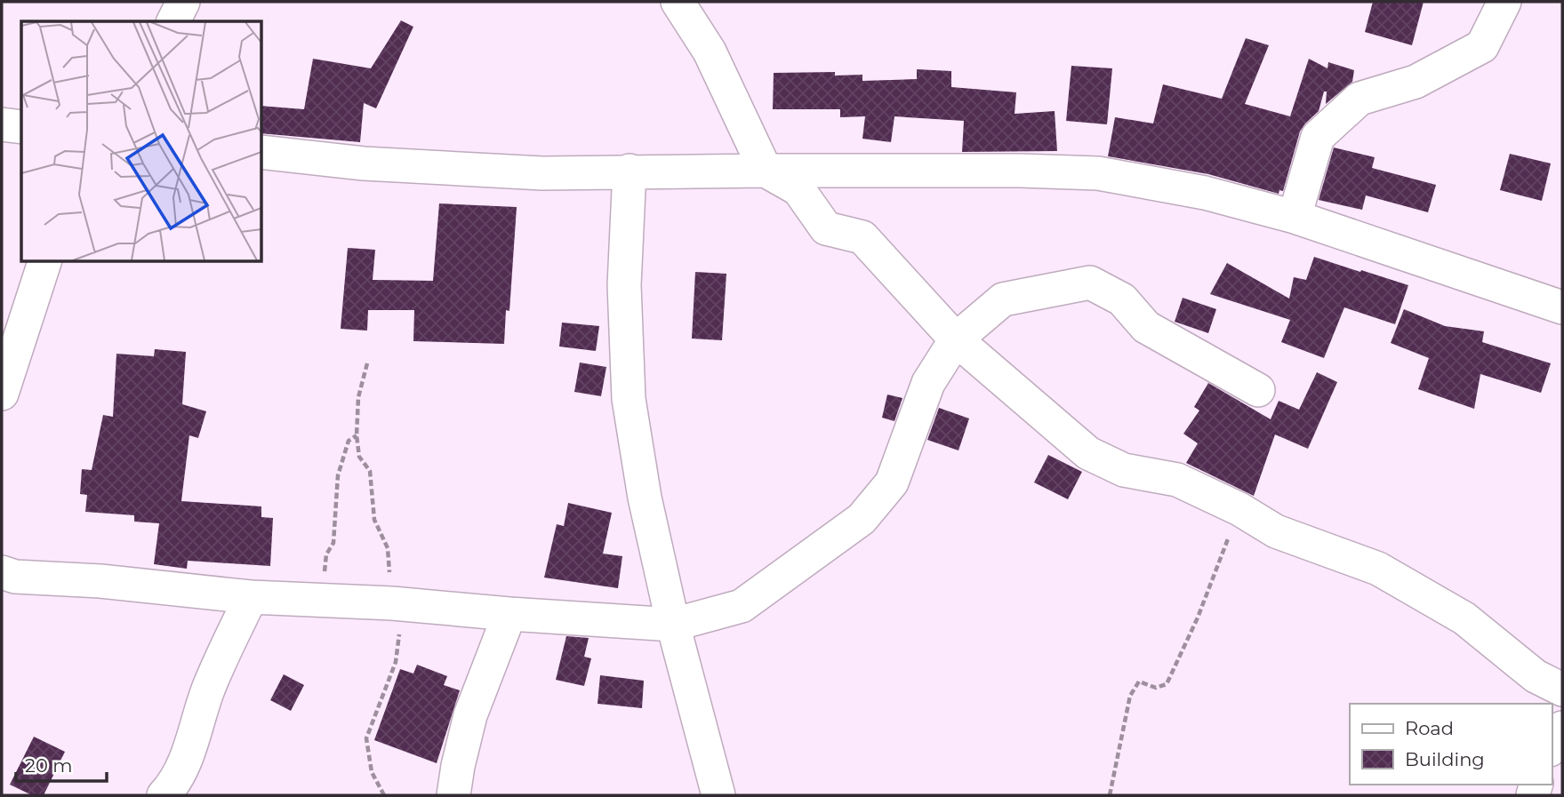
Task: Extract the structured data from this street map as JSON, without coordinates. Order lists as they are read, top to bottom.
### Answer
{
  "legend": ["Road", "Building"],
  "scale_bar": "20 m"
}
